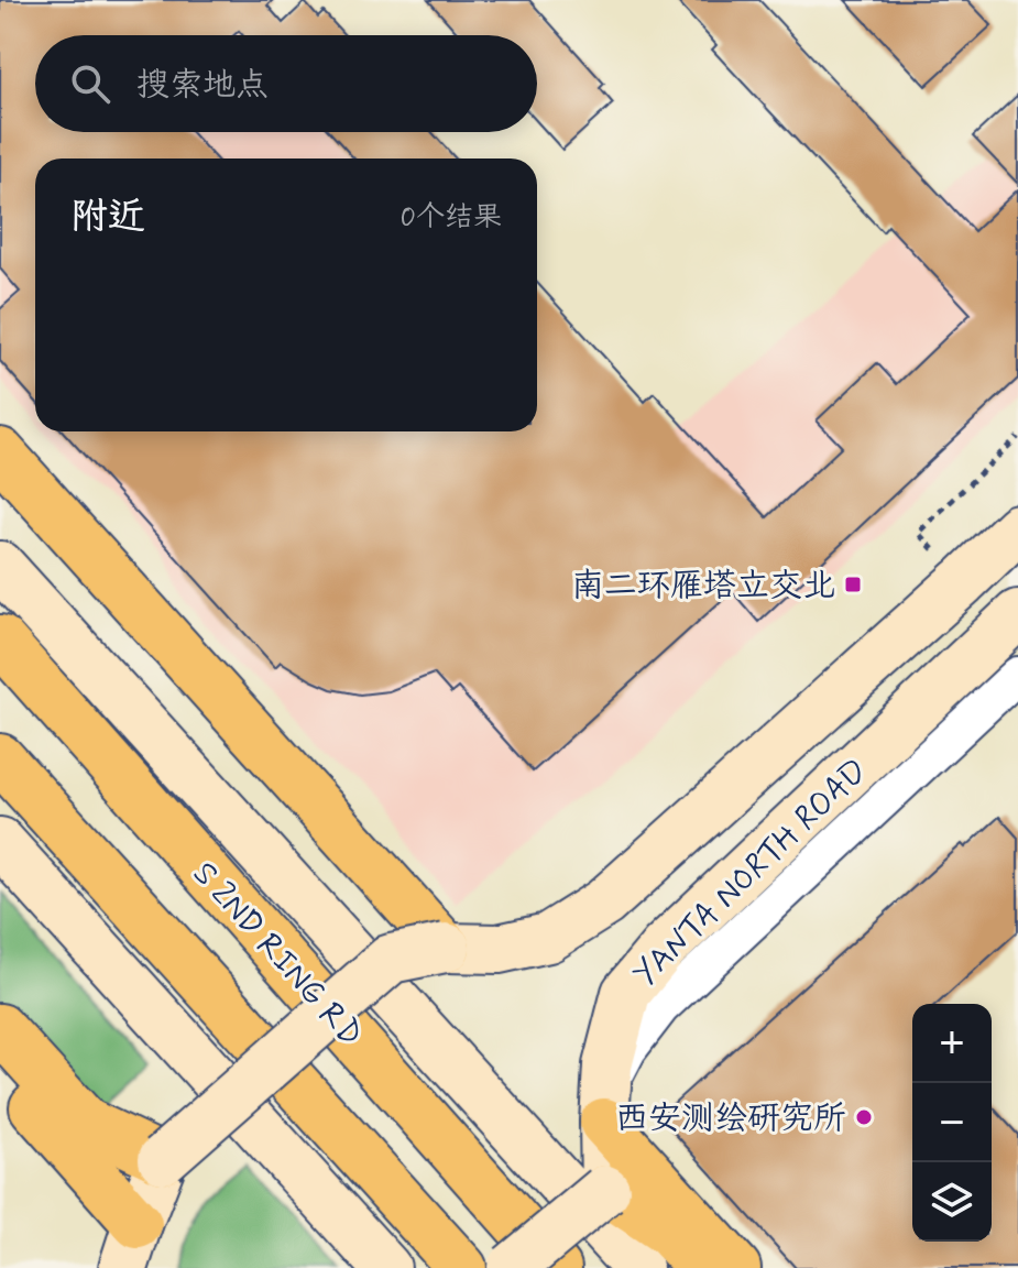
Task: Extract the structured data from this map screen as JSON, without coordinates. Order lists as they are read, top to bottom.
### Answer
{
  "streets": {
    "highway": ["S 2ND RING RD"],
    "main road": ["YANTA NORTH ROAD"]
  },
  "places": {
    "transit": ["南二环雁塔立交北"],
    "other": ["西安测绘研究所"]
  },
  "page": {
    "search": "搜索地点",
    "heading": ["附近", "0个结果"],
    "map_buttons": ["+", "−"]
  }
}
